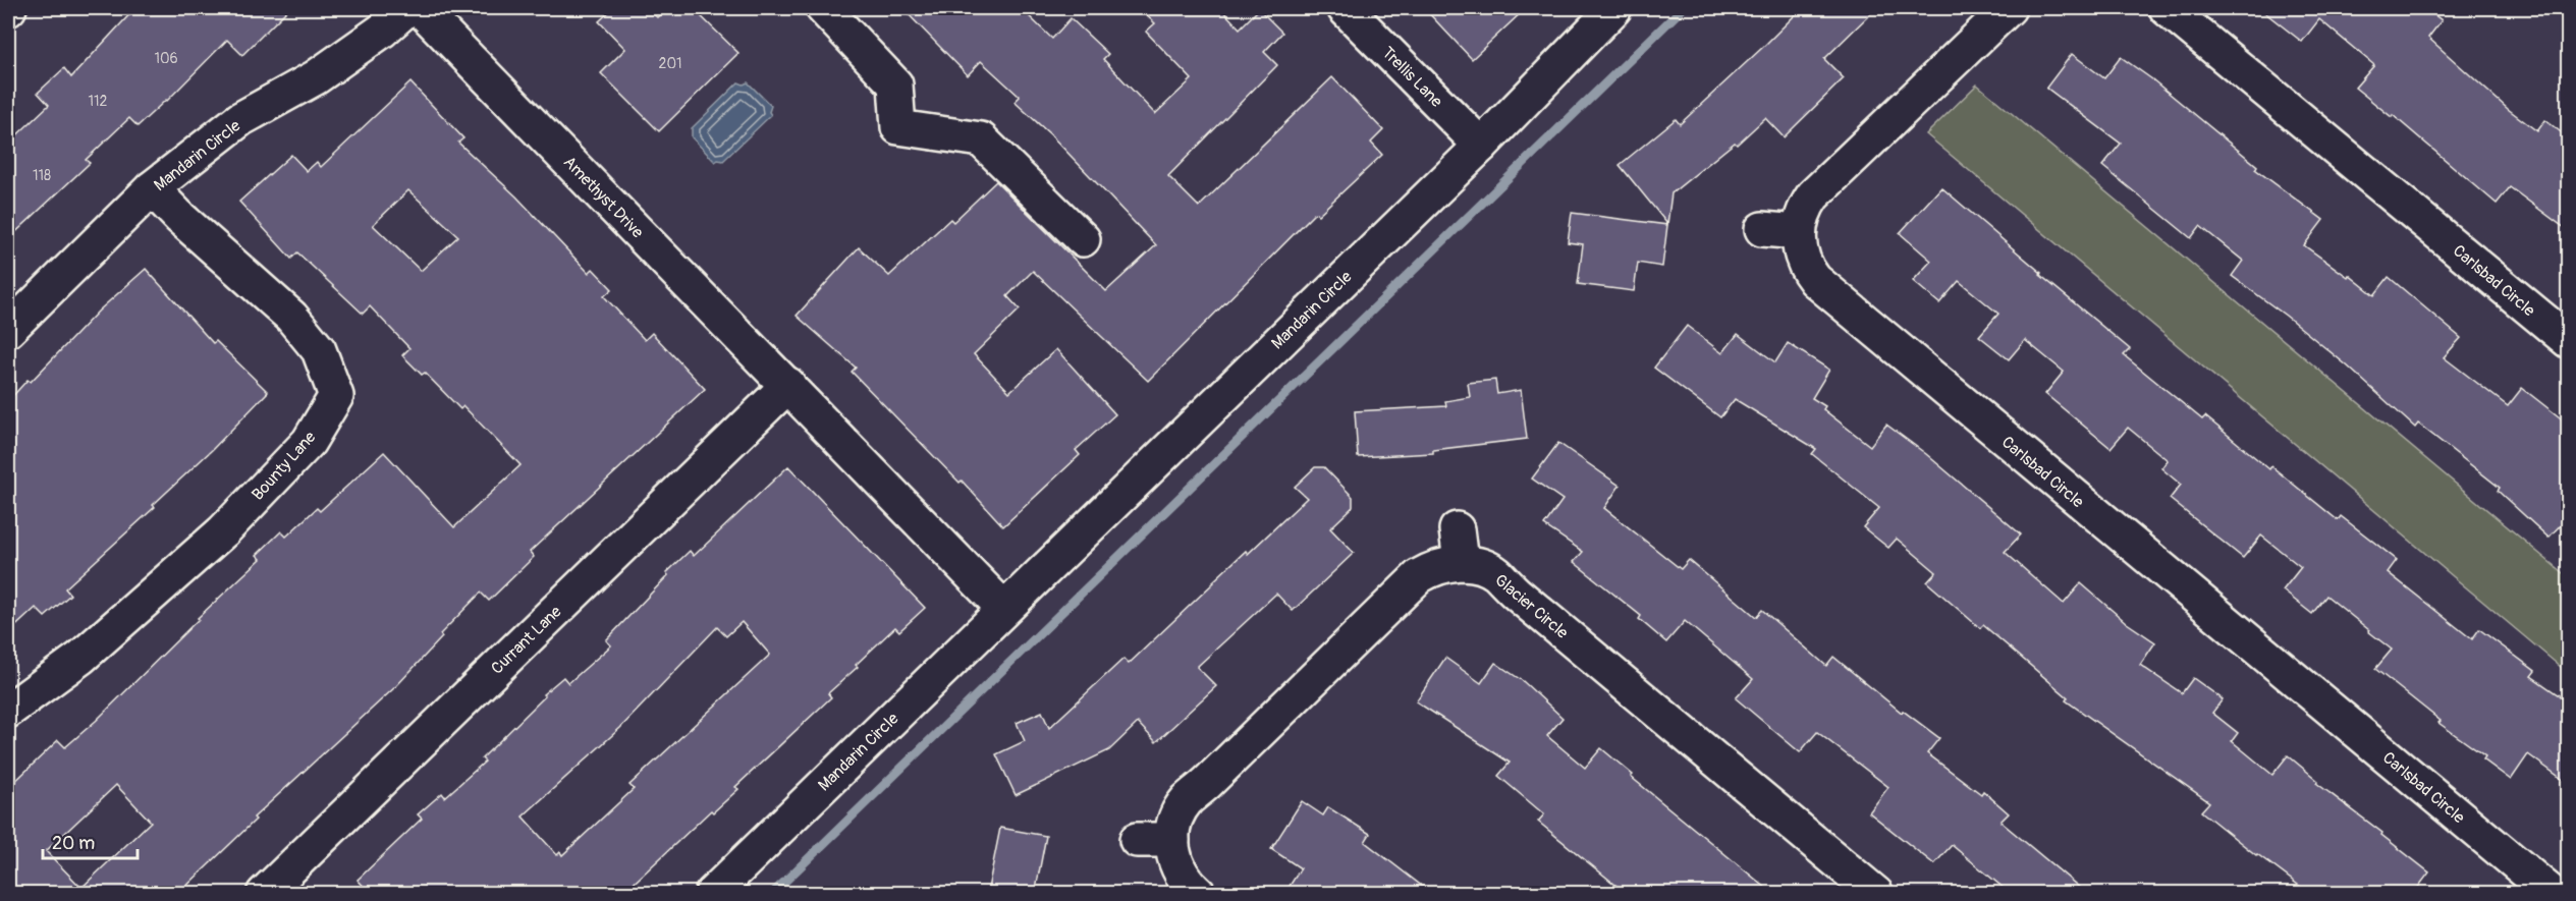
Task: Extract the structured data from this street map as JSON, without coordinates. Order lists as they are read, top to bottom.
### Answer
{
  "streets": {
    "street": [
      "Trellis Lane",
      "Mandarin Circle",
      "Amethyst Drive",
      "Carlsbad Circle",
      "Bounty Lane",
      "Glacier Circle",
      "Currant Lane"
    ]
  },
  "crossings": [
    ["Trellis Lane", "Mandarin Circle"],
    ["Mandarin Circle", "Bounty Lane"],
    ["Amethyst Drive", "Currant Lane"]
  ],
  "house_numbers": [
    "106",
    "201",
    "112",
    "118"
  ],
  "scale_bar": "20 m"
}
